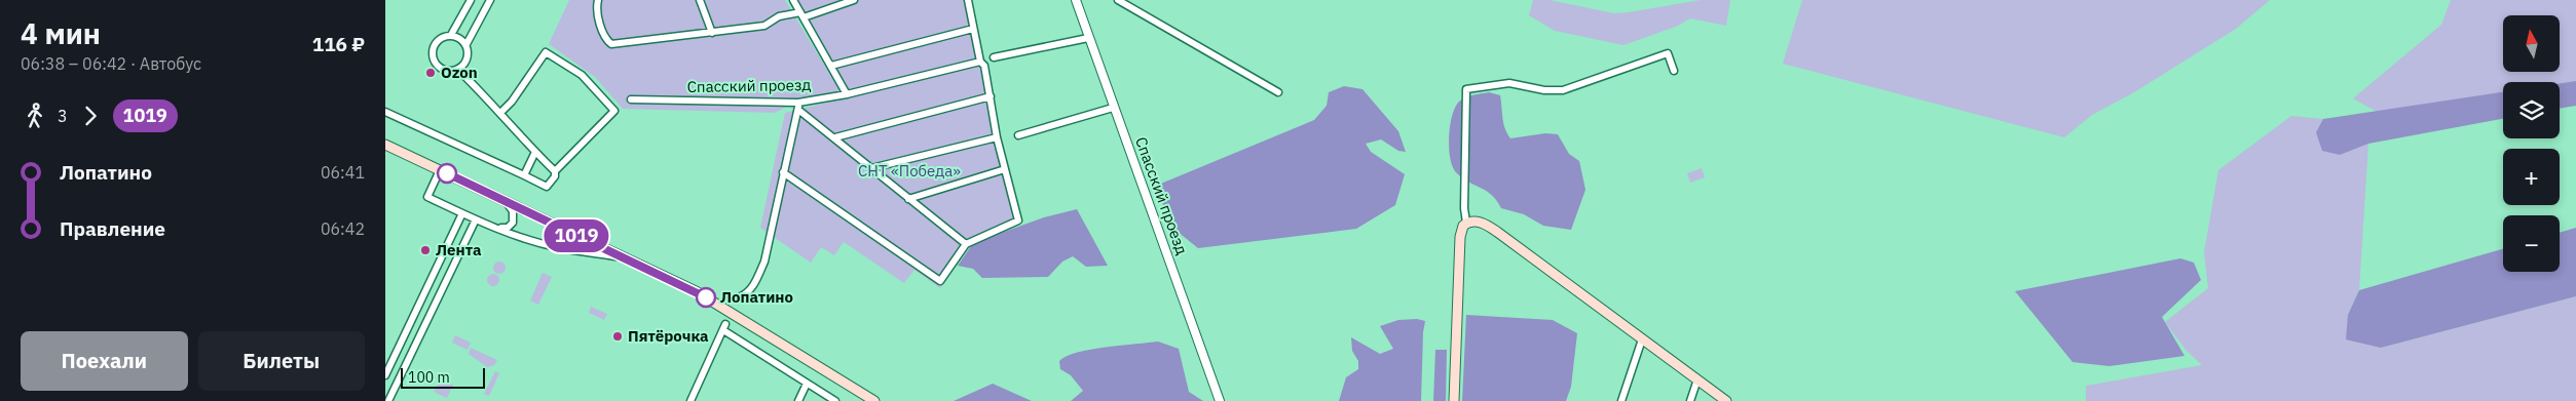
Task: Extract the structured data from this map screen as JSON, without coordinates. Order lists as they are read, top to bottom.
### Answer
{
  "streets": {
    "street": ["Спасский проезд"]
  },
  "parks": ["СНТ «Победа»"],
  "places": [
    "Ozon",
    "Лента",
    "Лопатино",
    "Пятёрочка"
  ],
  "lines": ["bus line 1019"],
  "scale_bar": "100 m",
  "north": "top",
  "page": {
    "heading": ["4 мин", "06:38 – 06:42 · Автобус", "116 ₽"],
    "on_map": "1019",
    "map_buttons": ["+", "−"],
    "legs": ["3", "1019"],
    "list": [
      {
        "name": "Лопатино",
        "value": "06:41"
      },
      {
        "name": "Правление",
        "value": "06:42"
      }
    ],
    "buttons": ["Поехали", "Билеты"],
    "scale": "100 m"
  }
}
